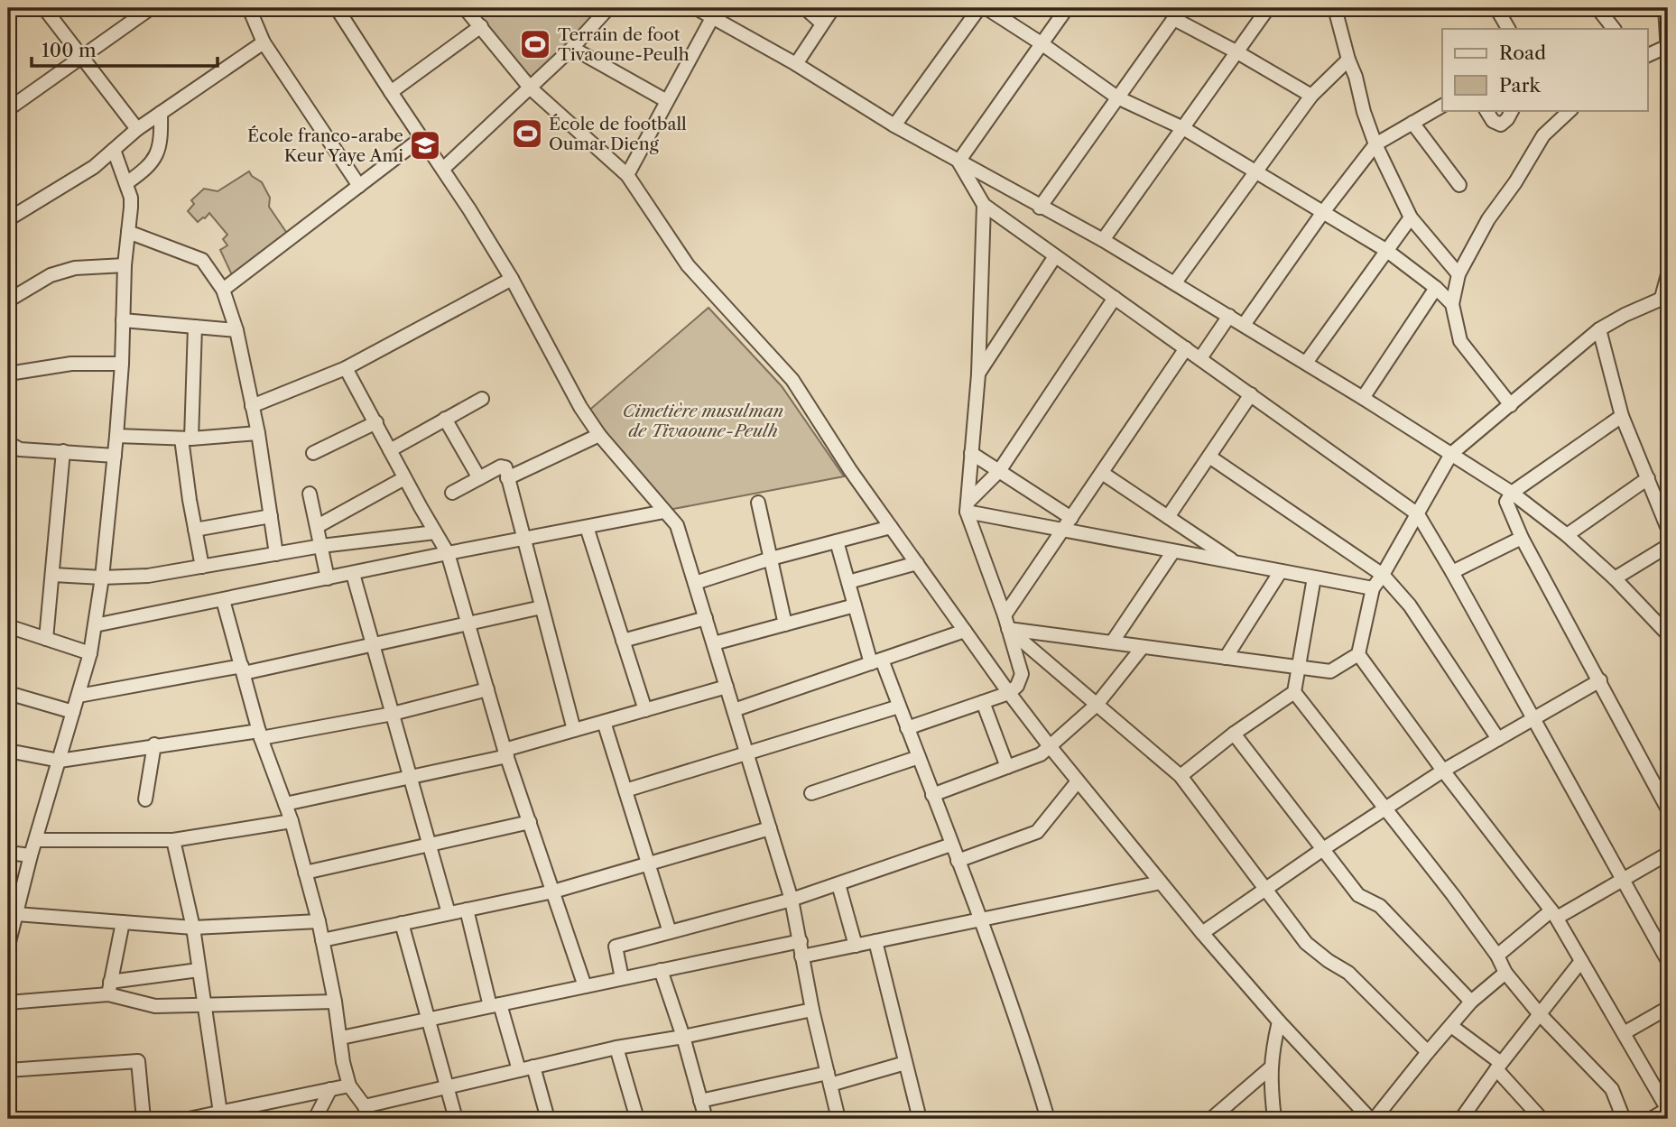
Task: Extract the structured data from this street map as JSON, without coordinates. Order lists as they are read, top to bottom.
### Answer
{
  "parks": ["Cimetière musulman de Tivaoune-Peulh"],
  "places": {
    "sports": ["Terrain de foot Tivaoune-Peulh", "École de football Oumar Dieng"],
    "school or university": ["École franco-arabe Keur Yaye Ami"]
  },
  "legend": ["Road", "Park"],
  "scale_bar": "100 m"
}
